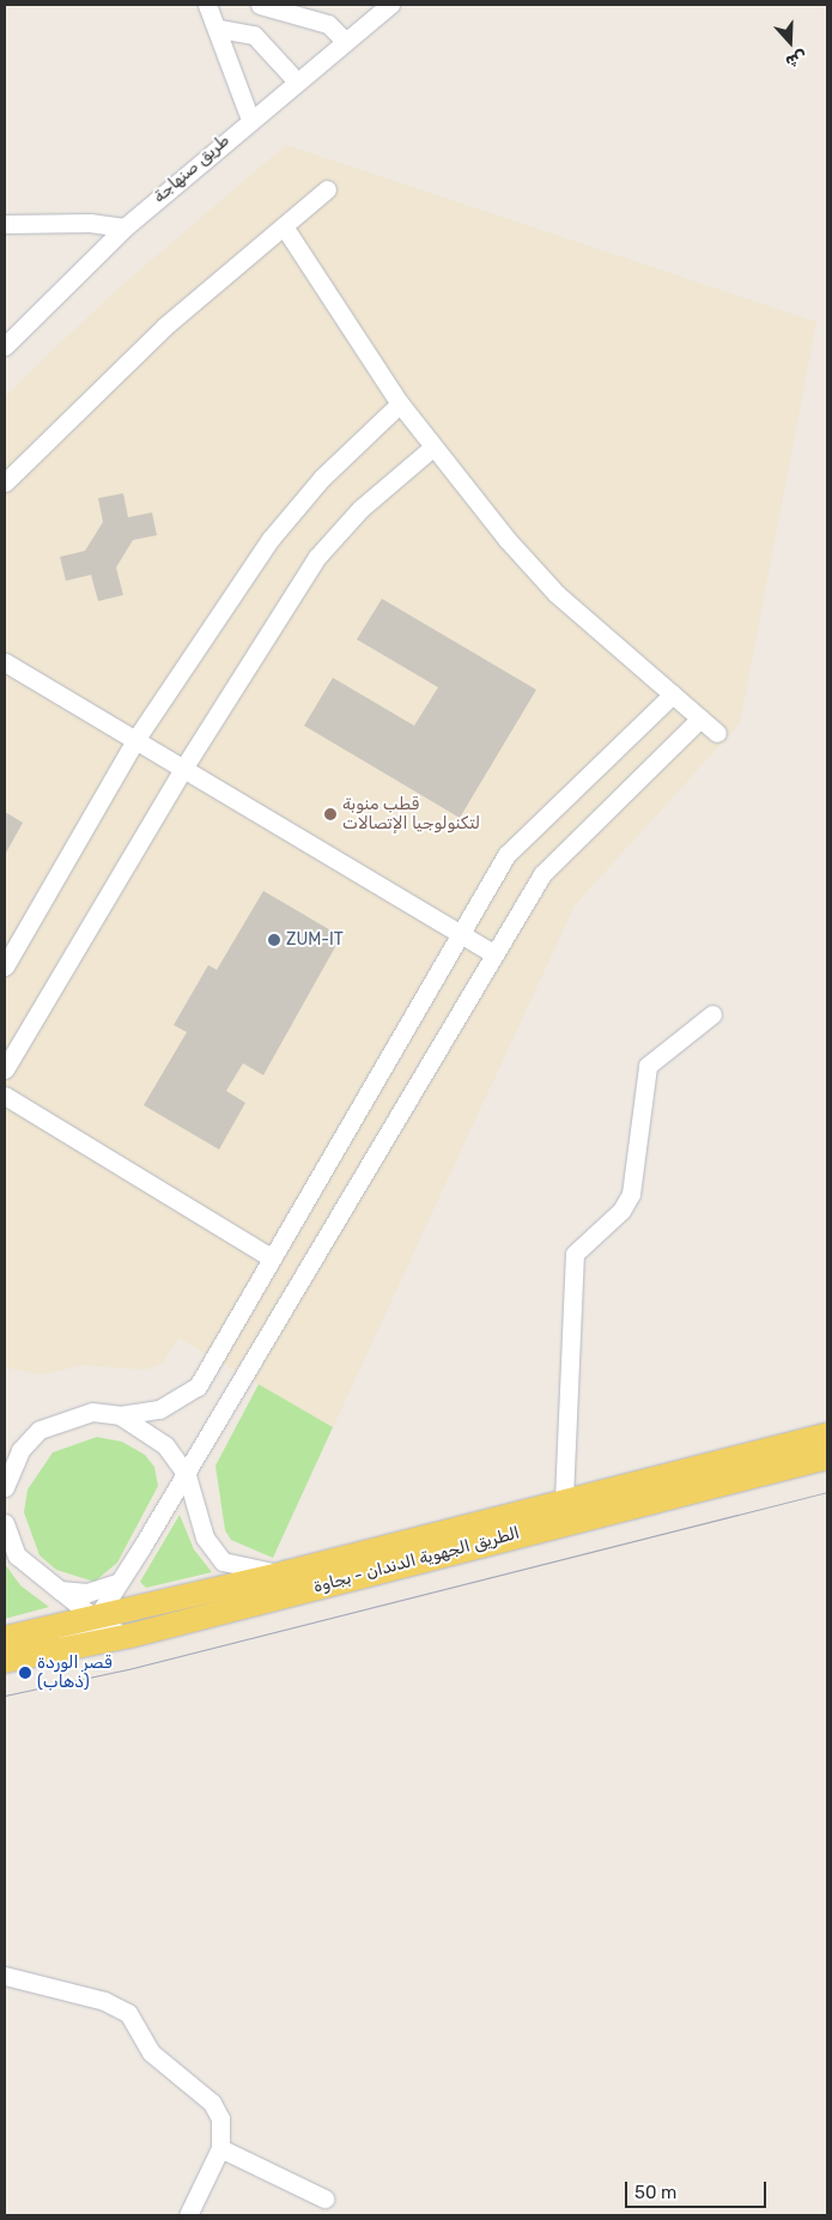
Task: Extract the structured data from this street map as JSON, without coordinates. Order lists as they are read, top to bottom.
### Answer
{
  "streets": {
    "main road": ["الطريق الجهوية الدندان - بجاوة"],
    "street": ["طريق صنهاجة"]
  },
  "places": ["قطب منوبة لتكنولوجيا الإتصالات", "ZUM-IT", "قصر الوردة (ذهاب)"],
  "scale_bar": "50 m",
  "north": "bottom"
}
